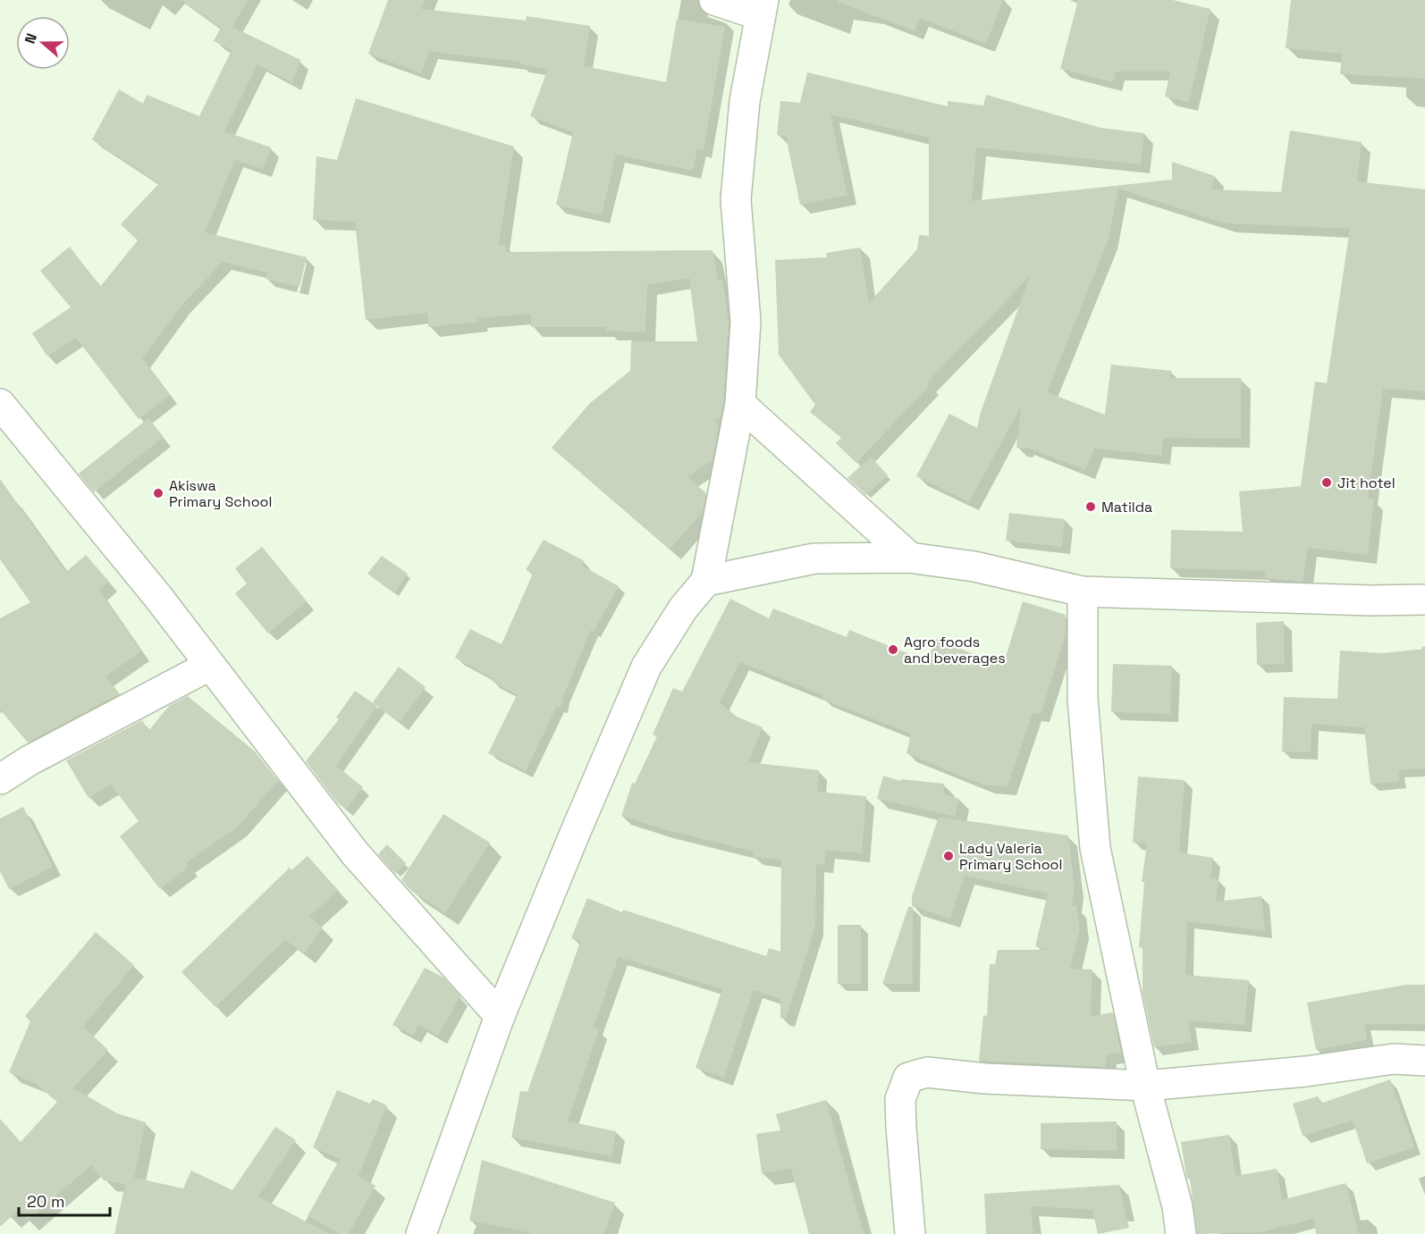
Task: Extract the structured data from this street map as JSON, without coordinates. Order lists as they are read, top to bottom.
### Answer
{
  "places": [
    "Jit hotel",
    "Akiswa Primary School",
    "Matilda",
    "Agro foods and beverages",
    "Lady Valeria Primary School"
  ],
  "scale_bar": "20 m",
  "north": "left"
}
